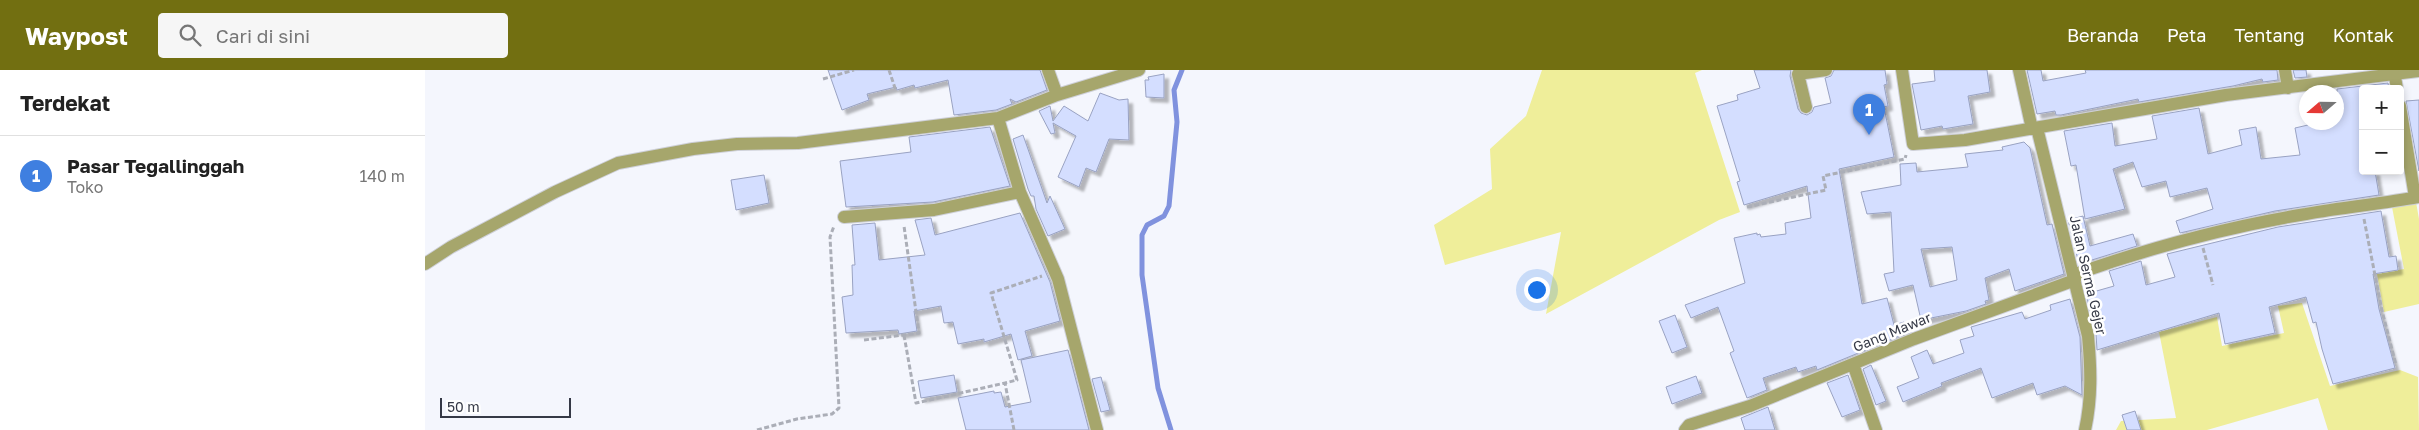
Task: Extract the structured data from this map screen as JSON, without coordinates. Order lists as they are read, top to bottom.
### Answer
{
  "streets": {
    "street": ["Jalan Serma Gejer", "Gang Mawar"]
  },
  "crossings": [
    ["Jalan Serma Gejer", "Gang Mawar"]
  ],
  "scale_bar": "50 m",
  "north": "left",
  "page": {
    "header": "Waypost",
    "search": "Cari di sini",
    "nav": [
      "Beranda",
      "Peta",
      "Tentang",
      "Kontak"
    ],
    "heading": "Terdekat",
    "map_buttons": ["+", "−"],
    "pins": "1",
    "list": [
      {
        "mark": "1",
        "name": "Pasar Tegallinggah",
        "note": "Toko",
        "value": "140 m"
      }
    ],
    "scale": "50 m"
  }
}
